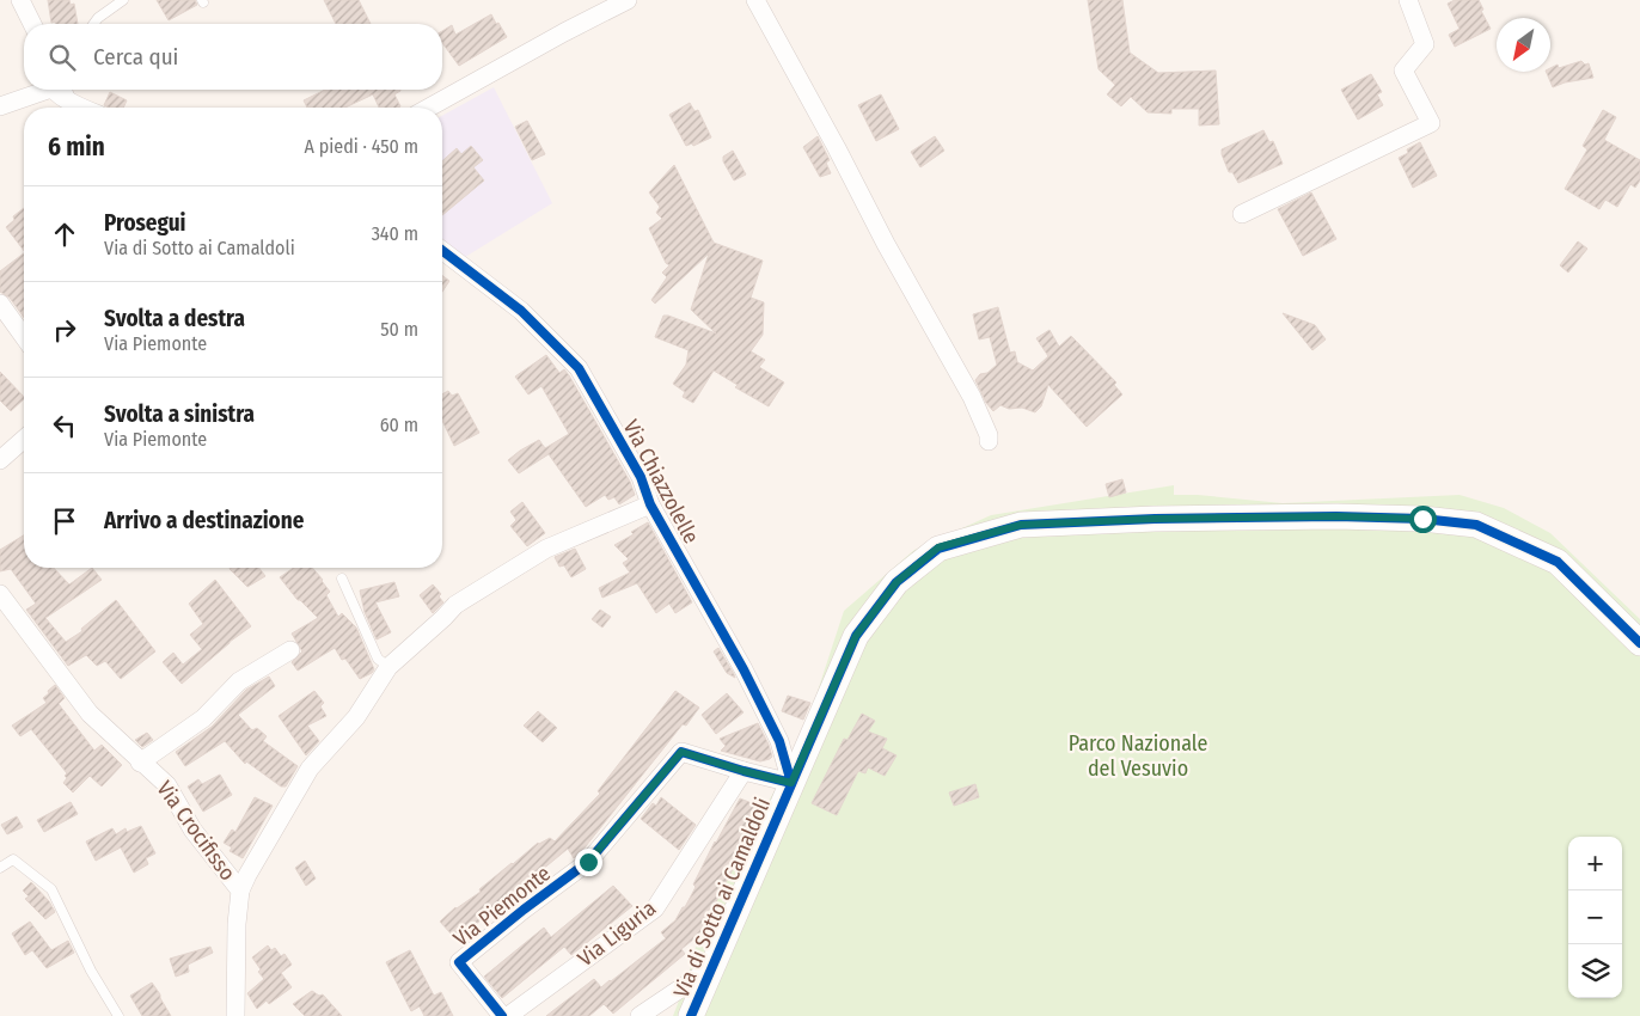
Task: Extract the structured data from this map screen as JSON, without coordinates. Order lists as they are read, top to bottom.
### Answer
{
  "streets": {
    "street": [
      "Via Chiazzolelle",
      "Via Crocifisso",
      "Via di Sotto ai Camaldoli",
      "Via Piemonte",
      "Via Liguria"
    ]
  },
  "crossings": [
    ["Via Chiazzolelle", "Via di Sotto ai Camaldoli"],
    ["Via Chiazzolelle", "Via Piemonte"],
    ["Via di Sotto ai Camaldoli", "Via Piemonte"],
    ["Via Piemonte", "Via Liguria"]
  ],
  "parks": ["Parco Nazionale del Vesuvio"],
  "north": "bottom left",
  "page": {
    "search": "Cerca qui",
    "heading": ["6 min", "A piedi · 450 m"],
    "list": [
      ["Prosegui", "Via di Sotto ai Camaldoli", "340 m"],
      ["Svolta a destra", "Via Piemonte", "50 m"],
      ["Svolta a sinistra", "Via Piemonte", "60 m"],
      "Arrivo a destinazione"
    ],
    "map_buttons": ["+", "−"]
  }
}
